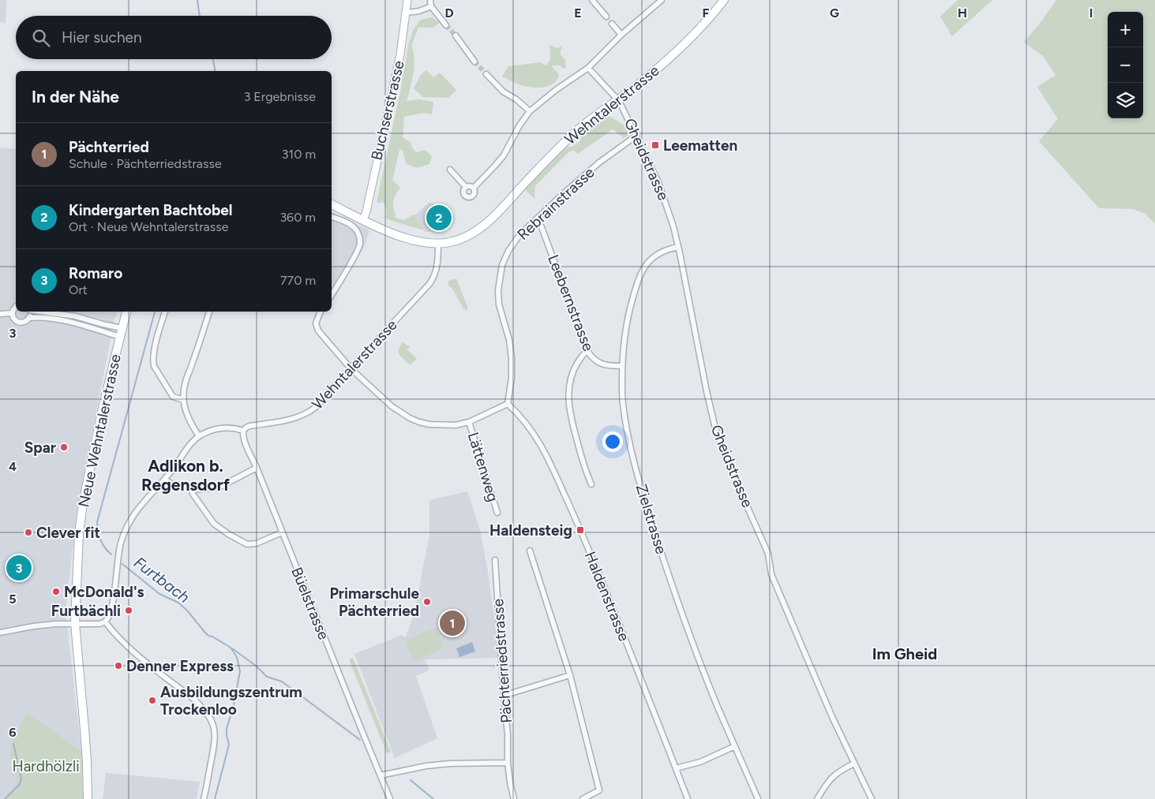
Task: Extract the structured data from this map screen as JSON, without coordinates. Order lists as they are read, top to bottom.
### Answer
{
  "streets": {
    "main road": ["Wehntalerstrasse", "Buchserstrasse", "Neue Wehntalerstrasse"],
    "street": [
      "Gheidstrasse",
      "Rebrainstrasse",
      "Leebernstrasse",
      "Lättenweg",
      "Zielstrasse",
      "Haldenstrasse",
      "Büelstrasse",
      "Pächterriedstrasse"
    ]
  },
  "crossings": [
    ["Wehntalerstrasse", "Gheidstrasse"],
    ["Wehntalerstrasse", "Büelstrasse"],
    ["Gheidstrasse", "Rebrainstrasse"],
    ["Gheidstrasse", "Zielstrasse"],
    ["Rebrainstrasse", "Leebernstrasse"],
    ["Rebrainstrasse", "Haldenstrasse"],
    ["Leebernstrasse", "Zielstrasse"]
  ],
  "districts": ["Adlikon b. Regensdorf", "Im Gheid"],
  "water": ["Furtbach"],
  "parks": ["Hardhölzli"],
  "places": {
    "transit": ["Leematten", "Haldensteig"],
    "other": [
      "Spar",
      "Clever fit",
      "McDonald's",
      "Primarschule Pächterried",
      "Furtbächli",
      "Denner Express",
      "Ausbildungszentrum Trockenloo"
    ]
  },
  "page": {
    "map_buttons": ["+", "−"],
    "search": "Hier suchen",
    "heading": ["In der Nähe", "3 Ergebnisse"],
    "list": [
      {
        "mark": "1",
        "name": "Pächterried",
        "note": "Schule · Pächterriedstrasse",
        "value": "310 m"
      },
      {
        "mark": "2",
        "name": "Kindergarten Bachtobel",
        "note": "Ort · Neue Wehntalerstrasse",
        "value": "360 m"
      },
      {
        "mark": "3",
        "name": "Romaro",
        "note": "Ort",
        "value": "770 m"
      }
    ],
    "pins": ["2", "3", "1"]
  },
  "grid": {
    "columns": [
      "D",
      "E",
      "F",
      "G",
      "H",
      "I"
    ],
    "rows": [
      "3",
      "4",
      "5",
      "6"
    ]
  }
}
